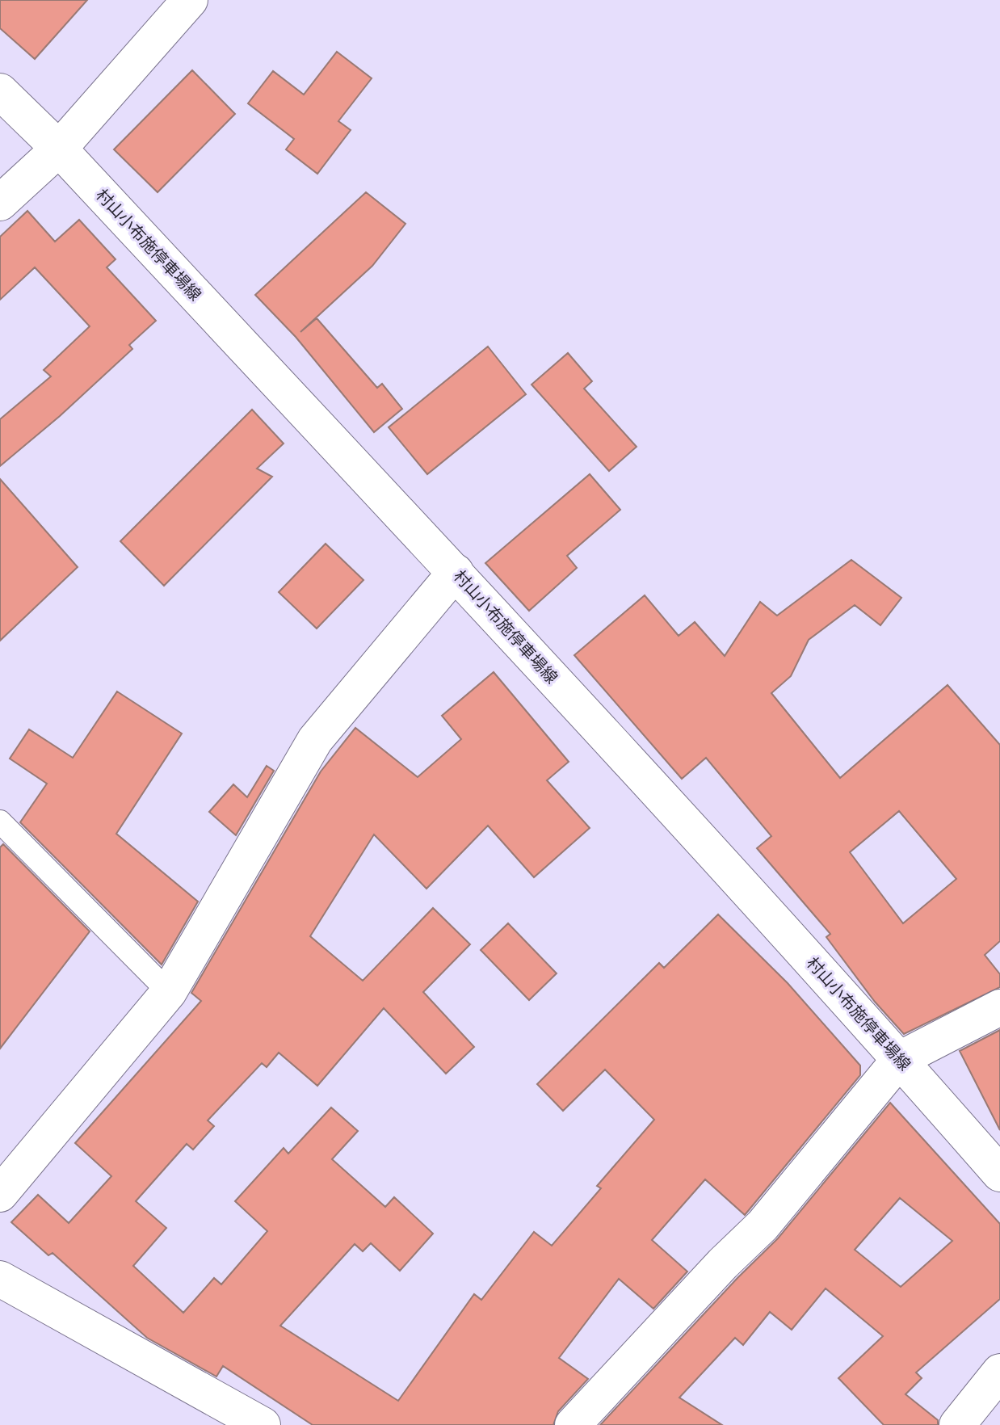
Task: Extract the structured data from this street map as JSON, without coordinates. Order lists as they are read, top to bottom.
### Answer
{
  "streets": {
    "street": ["村山小布施停車場線"]
  }
}
